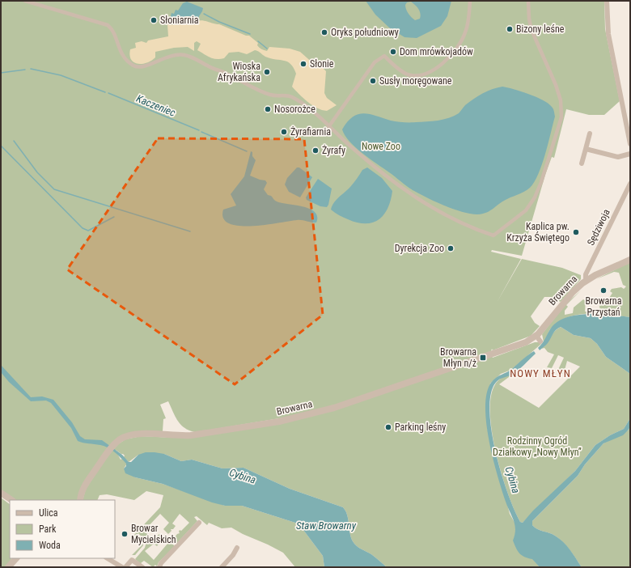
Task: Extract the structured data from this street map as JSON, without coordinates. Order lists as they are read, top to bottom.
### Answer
{
  "streets": {
    "street": ["Sędziwoja", "Browarna"]
  },
  "crossings": [
    ["Sędziwoja", "Browarna"]
  ],
  "districts": ["NOWY MŁYN"],
  "water": ["Kaczeniec", "Cybina", "Staw Browarny"],
  "parks": ["Nowe Zoo", "Rodzinny Ogród Działkowy „Nowy Młyn”"],
  "places": {
    "other": [
      "Słoniarnia",
      "Bizony leśne",
      "Oryks południowy",
      "Dom mrówkojadów",
      "Słonie",
      "Wioska Afrykańska",
      "Susły moręgowane",
      "Nosorożce",
      "Żyrafiarnia",
      "Żyrafy",
      "Kaplica pw. Krzyża Świętego",
      "Dyrekcja Zoo",
      "Browarna Przystań",
      "Parking leśny",
      "Browar Mycielskich"
    ],
    "transit": ["Browarna Młyn n/ż"]
  },
  "legend": ["Ulica", "Park", "Woda"]
}
